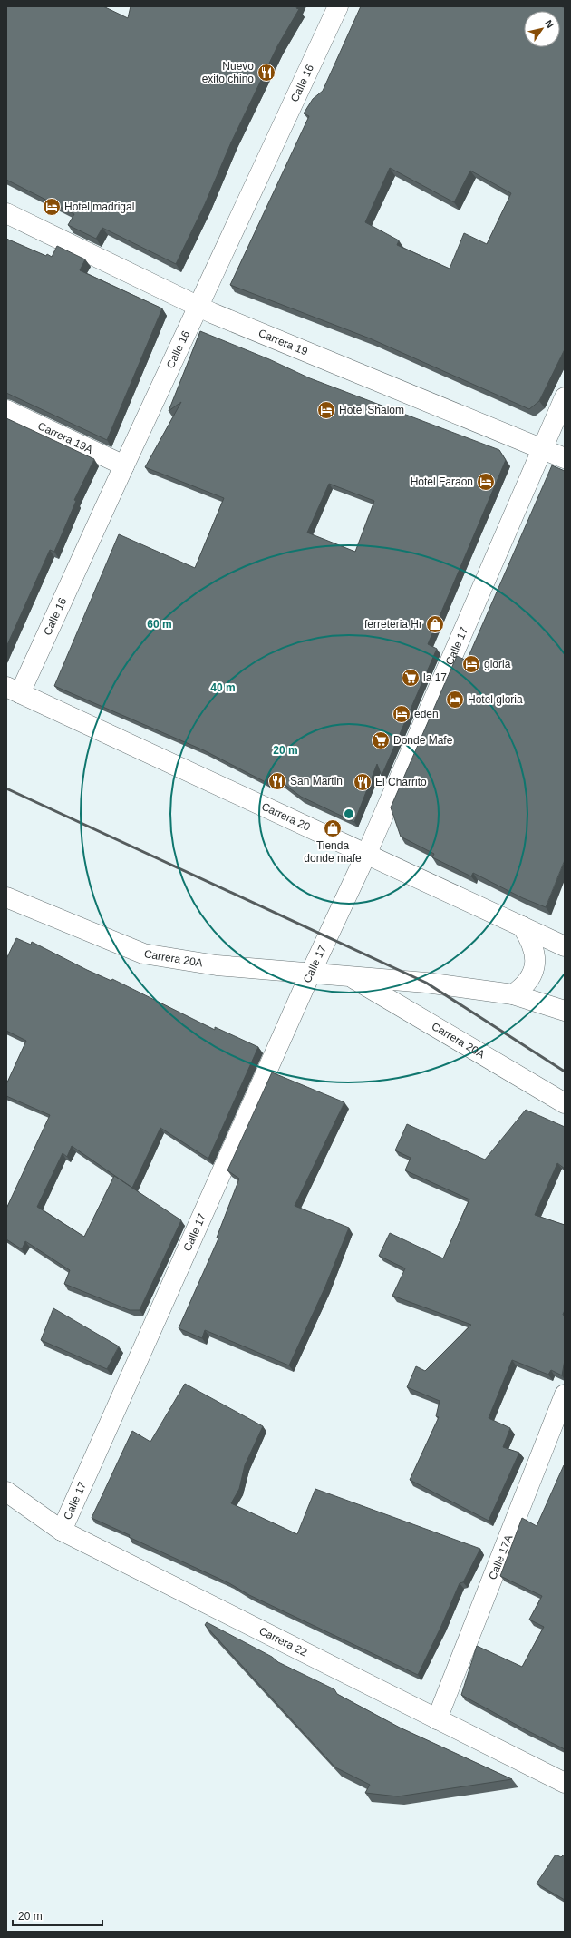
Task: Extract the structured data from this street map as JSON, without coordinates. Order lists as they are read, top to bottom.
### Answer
{
  "streets": {
    "street": [
      "Calle 16",
      "Carrera 19",
      "Carrera 19A",
      "Calle 17",
      "Carrera 20",
      "Carrera 20A",
      "Calle 17A",
      "Carrera 22"
    ]
  },
  "crossings": [
    ["Calle 16", "Carrera 19"],
    ["Calle 16", "Carrera 19A"],
    ["Calle 16", "Carrera 20"],
    ["Carrera 19", "Calle 17"],
    ["Calle 17", "Carrera 20"],
    ["Calle 17", "Carrera 20A"],
    ["Calle 17", "Carrera 22"],
    ["Calle 17A", "Carrera 22"]
  ],
  "places": {
    "restaurant": ["Nuevo exito chino", "San Martin", "El Charrito"],
    "hotel": [
      "Hotel madrigal",
      "Hotel Shalom",
      "Hotel Faraon",
      "gloria",
      "Hotel gloria",
      "eden"
    ],
    "shop": ["ferreteria Hr", "Tienda donde mafe"],
    "supermarket": ["la 17", "Donde Mafe"]
  },
  "scale_bar": "20 m",
  "north": "top right",
  "rings": ["60 m", "40 m", "20 m"]
}
